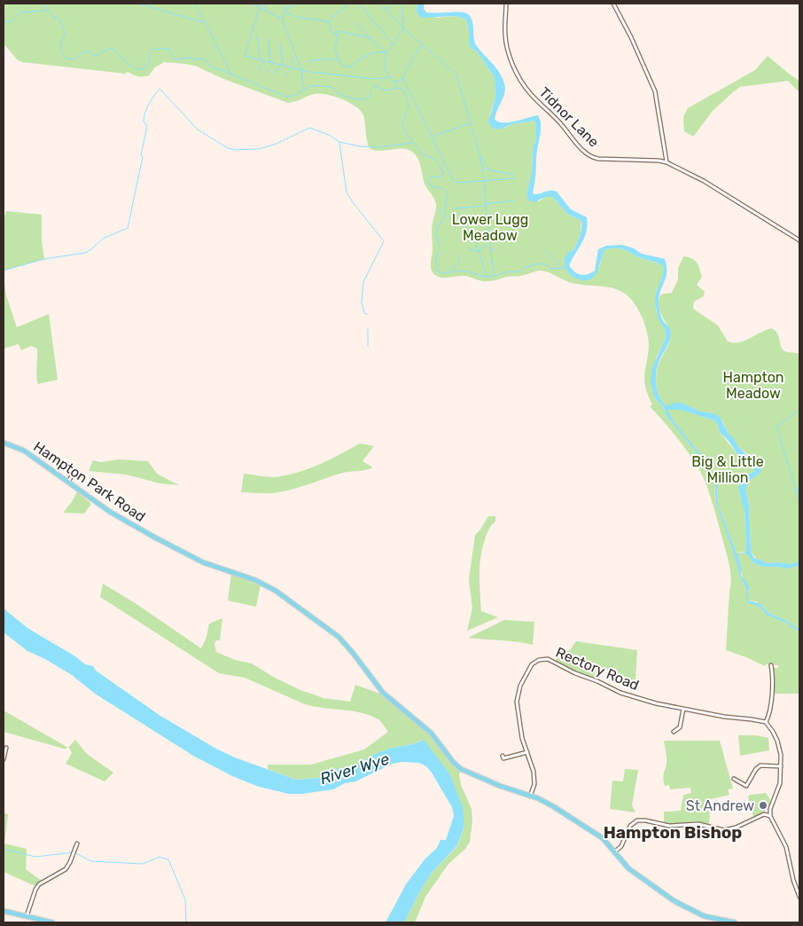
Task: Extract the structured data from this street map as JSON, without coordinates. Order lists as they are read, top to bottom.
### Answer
{
  "streets": {
    "main road": ["Hampton Park Road"],
    "street": ["Tidnor Lane", "Rectory Road"]
  },
  "crossings": [
    ["Hampton Park Road", "Rectory Road"]
  ],
  "districts": ["Hampton Bishop"],
  "water": ["River Wye"],
  "parks": ["Lower Lugg Meadow", "Hampton Meadow", "Big & Little Million"],
  "places": ["St Andrew"]
}
